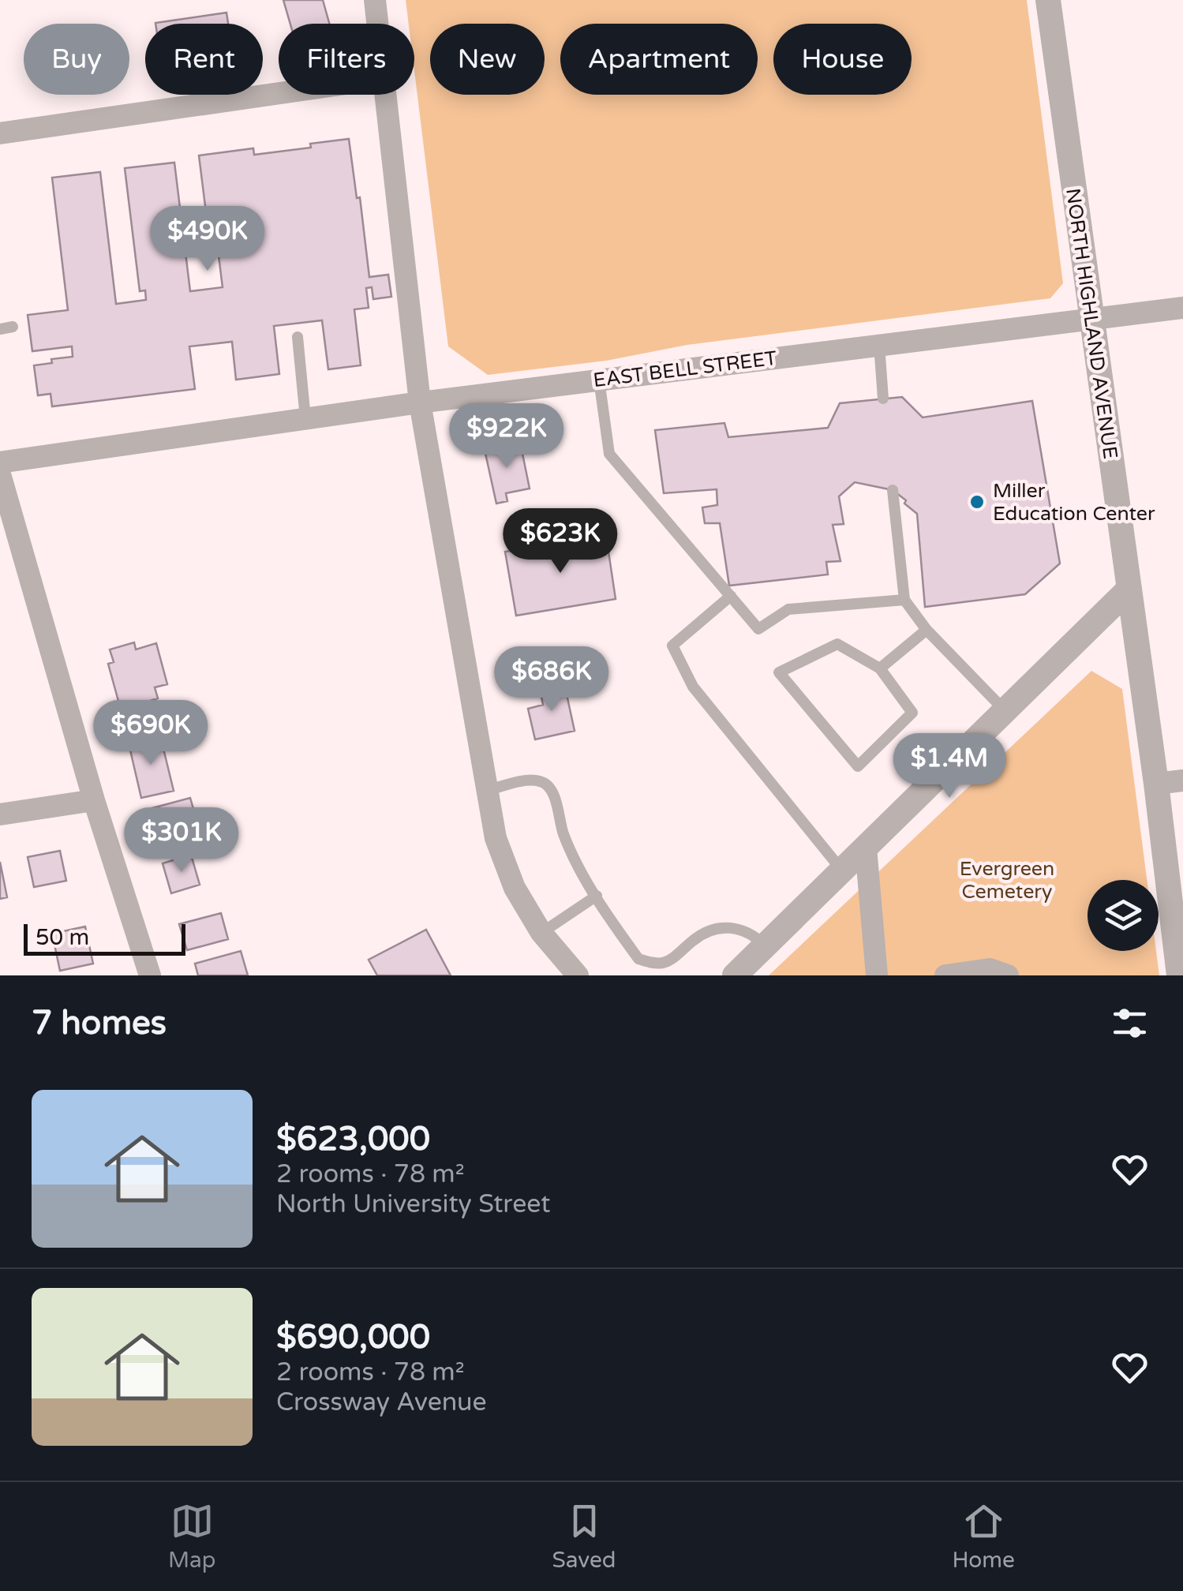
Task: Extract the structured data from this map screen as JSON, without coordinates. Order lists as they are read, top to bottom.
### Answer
{
  "streets": {
    "street": ["NORTH HIGHLAND AVENUE", "EAST BELL STREET"]
  },
  "crossings": [
    ["NORTH HIGHLAND AVENUE", "EAST BELL STREET"]
  ],
  "parks": ["Evergreen Cemetery"],
  "places": ["Miller Education Center"],
  "scale_bar": "50 m",
  "page": {
    "chip": [
      "Buy",
      "Rent",
      "Filters",
      "New",
      "Apartment",
      "House"
    ],
    "price": [
      "$490K",
      "$922K",
      "$623K",
      "$686K",
      "$690K",
      "$1.4M",
      "$301K"
    ],
    "scale": "50 m",
    "heading": "7 homes",
    "list": [
      {
        "name": "$623,000",
        "note": "2 rooms · 78 m² · North University Street"
      },
      {
        "name": "$690,000",
        "note": "2 rooms · 78 m² · Crossway Avenue"
      }
    ],
    "tabs": ["Map", "Saved", "Home"]
  }
}
